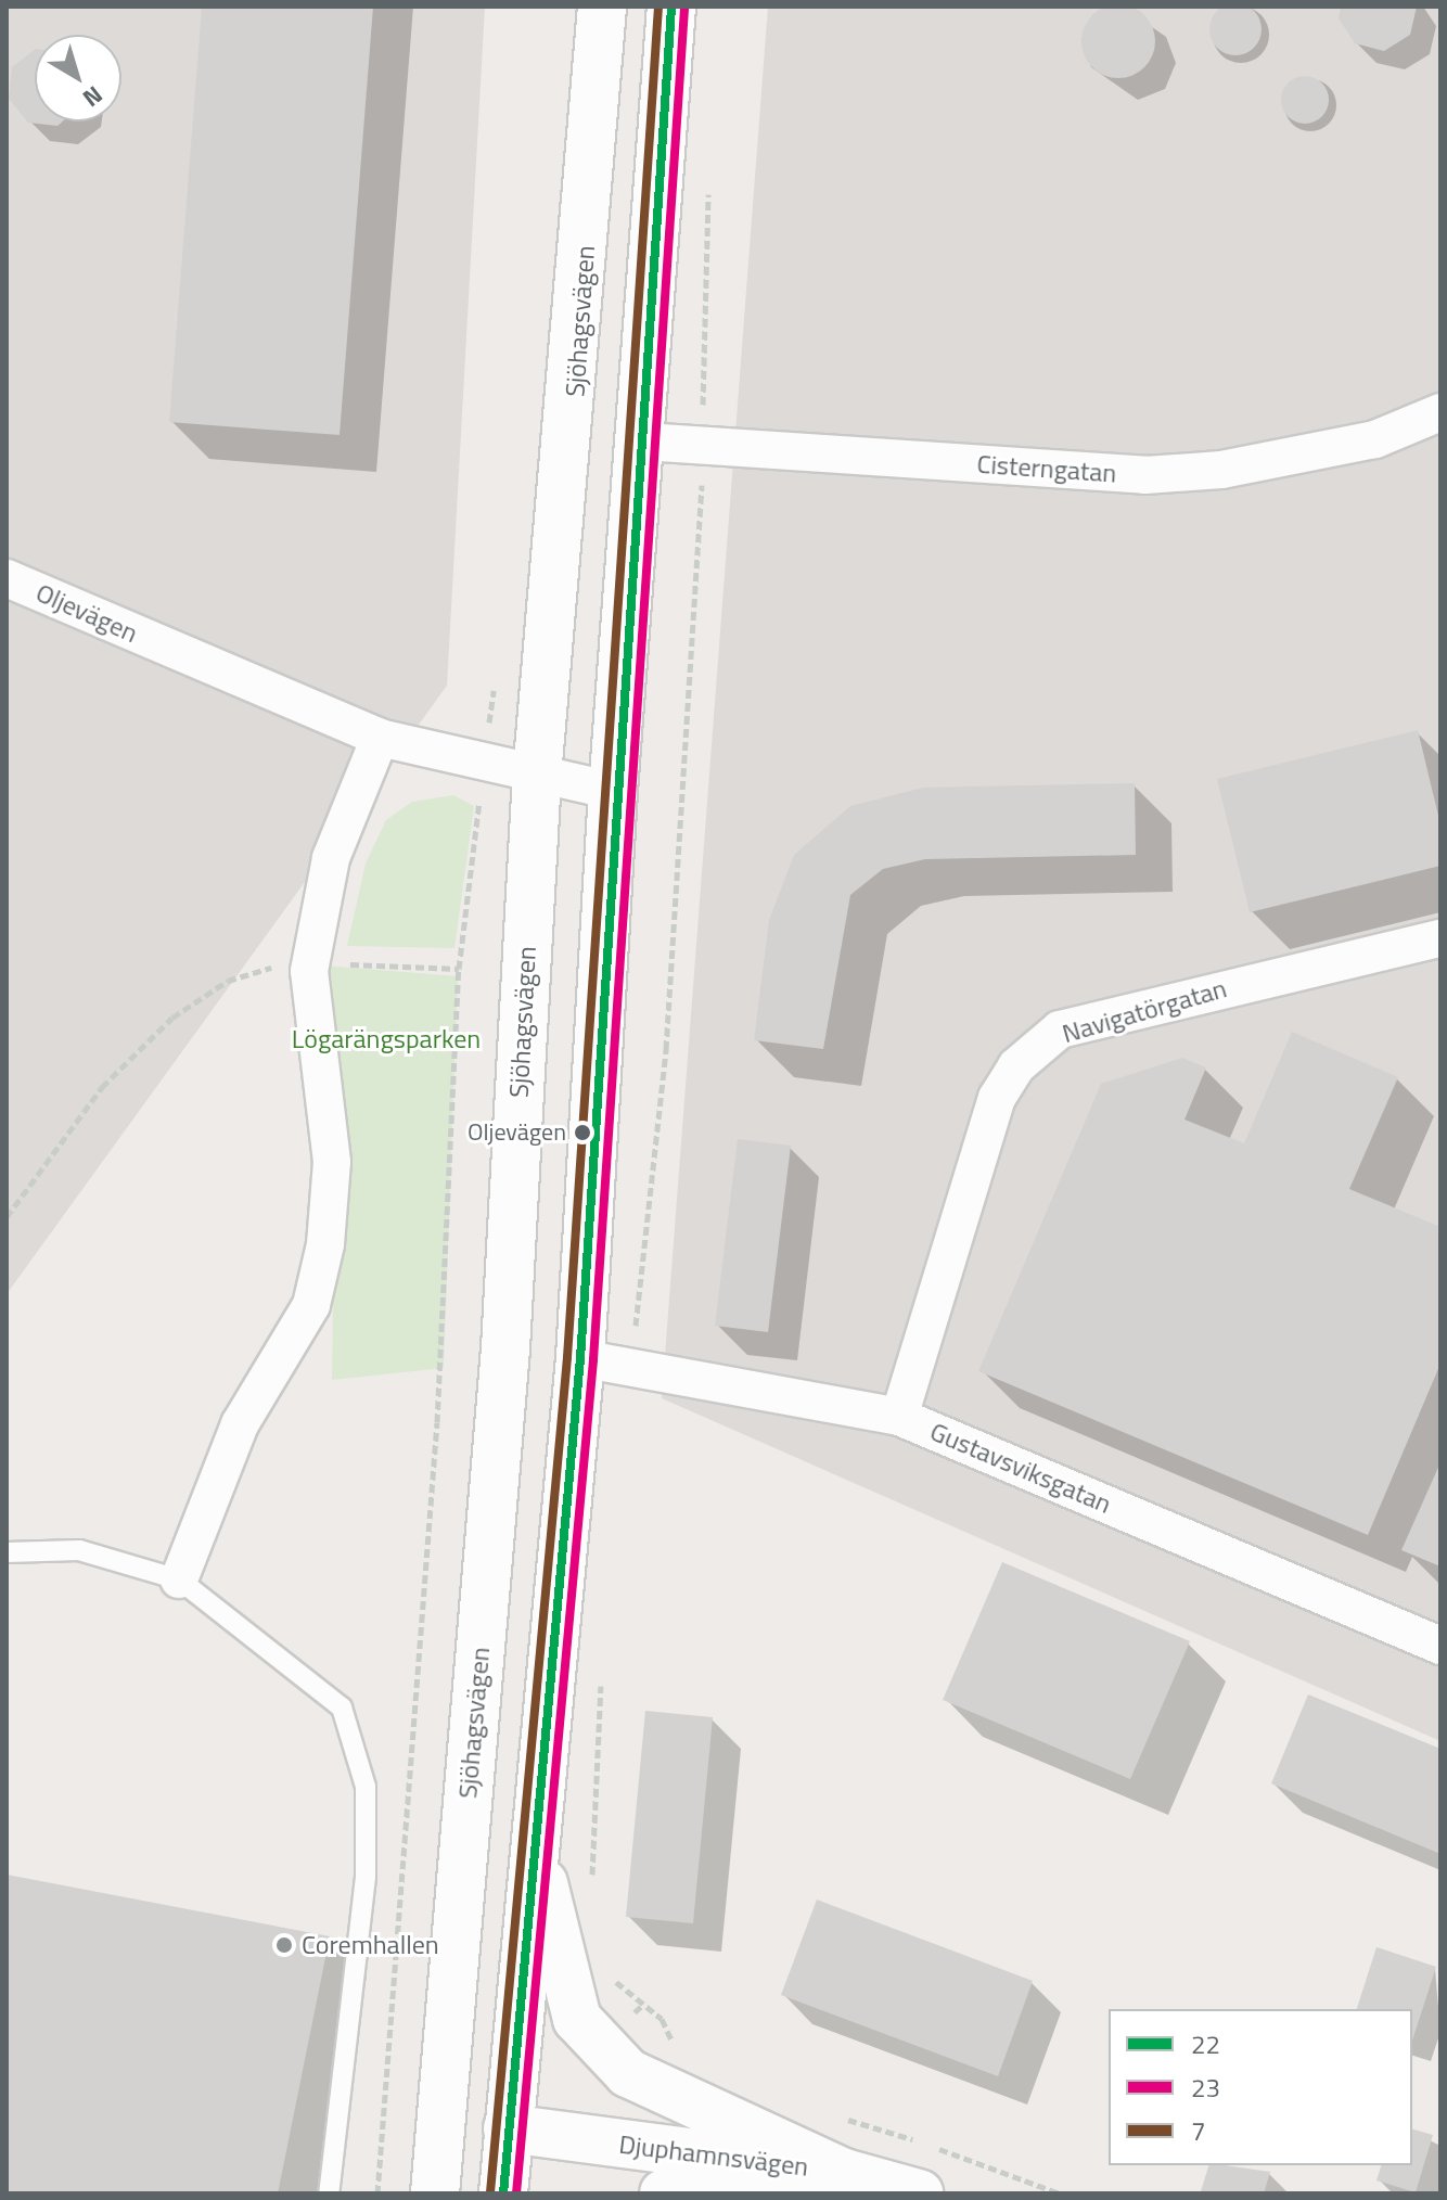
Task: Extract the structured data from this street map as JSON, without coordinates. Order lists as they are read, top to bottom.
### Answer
{
  "streets": {
    "main road": ["Sjöhagsvägen", "Djuphamnsvägen"],
    "street": [
      "Cisterngatan",
      "Oljevägen",
      "Navigatörgatan",
      "Gustavsviksgatan"
    ]
  },
  "crossings": [
    ["Sjöhagsvägen", "Oljevägen"],
    ["Sjöhagsvägen", "Djuphamnsvägen"],
    ["Navigatörgatan", "Gustavsviksgatan"]
  ],
  "parks": ["Lögarängsparken"],
  "places": ["Oljevägen", "Coremhallen"],
  "lines": ["transit line 22", "transit line 7", "transit line 23"],
  "legend": ["22", "23", "7"],
  "north": "bottom right"
}
